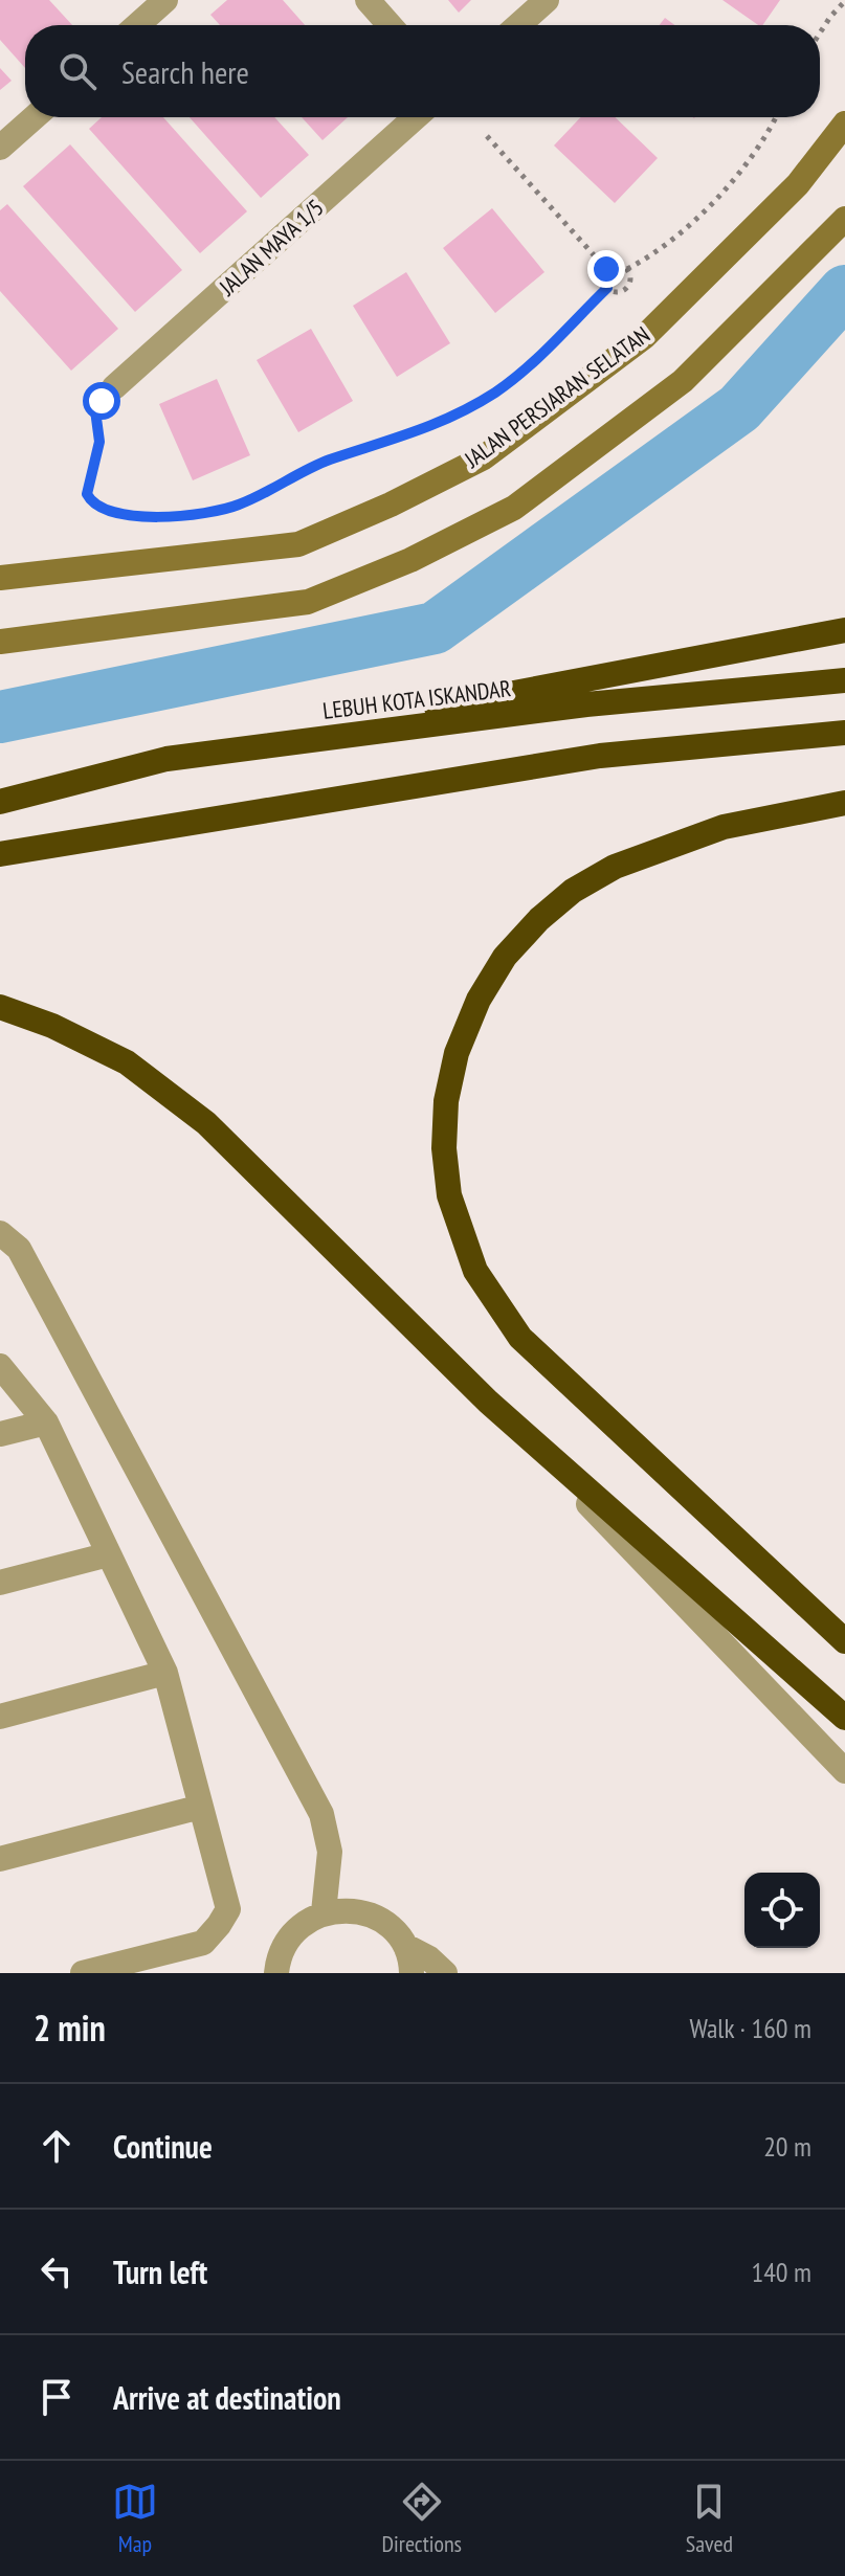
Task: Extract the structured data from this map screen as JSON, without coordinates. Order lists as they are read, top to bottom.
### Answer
{
  "streets": {
    "highway": ["LEBUH KOTA ISKANDAR"],
    "street": ["JALAN MAYA 1/5", "JALAN PERSIARAN SELATAN"]
  },
  "page": {
    "search": "Search here",
    "heading": ["2 min", "Walk · 160 m"],
    "list": [
      ["Continue", "20 m"],
      ["Turn left", "140 m"],
      "Arrive at destination"
    ],
    "nav": ["Map", "Directions", "Saved"]
  }
}
